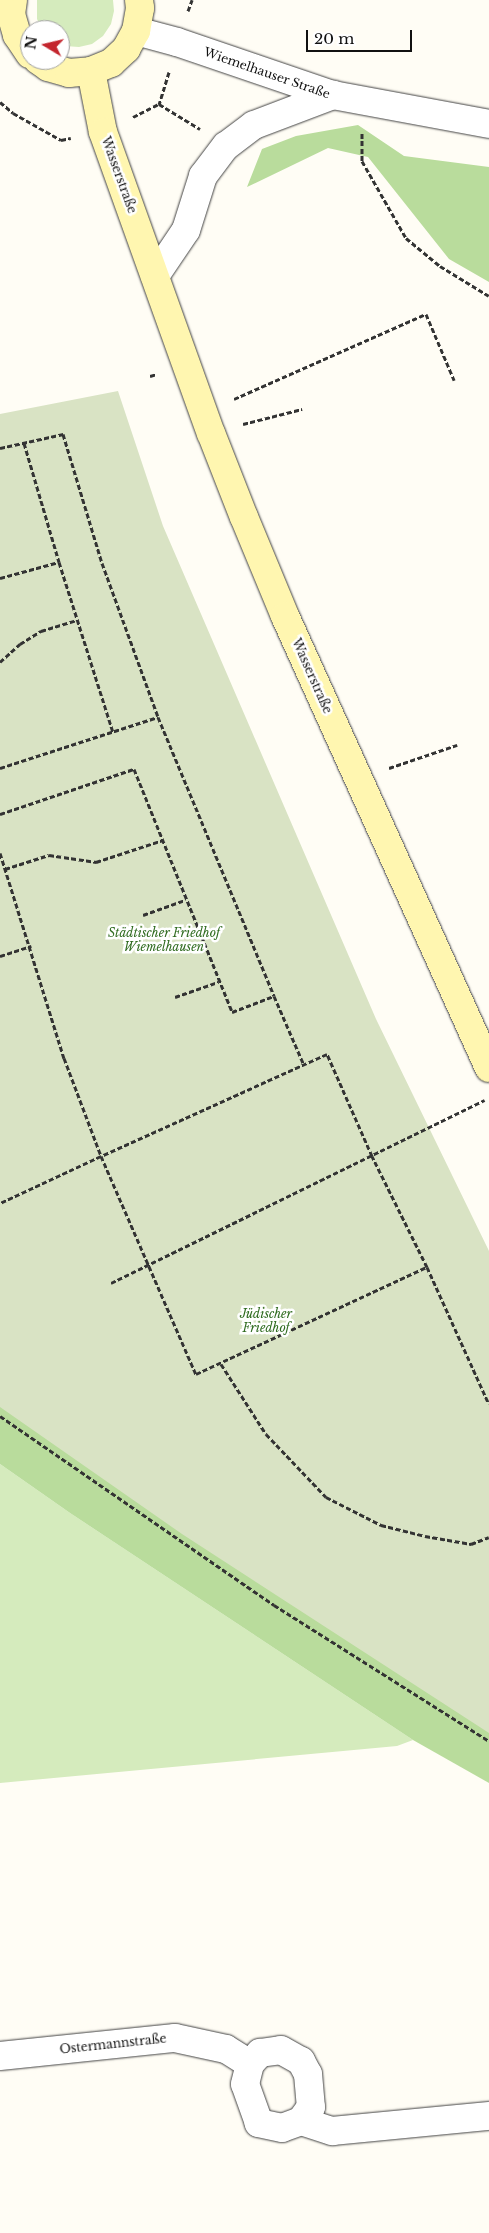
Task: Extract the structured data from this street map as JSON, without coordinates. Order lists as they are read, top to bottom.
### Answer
{
  "streets": {
    "main road": ["Wasserstraße"],
    "street": ["Wiemelhauser Straße", "Ostermannstraße"]
  },
  "parks": ["Städtischer Friedhof Wiemelhausen", "Jüdischer Friedhof"],
  "scale_bar": "20 m",
  "north": "left"
}
